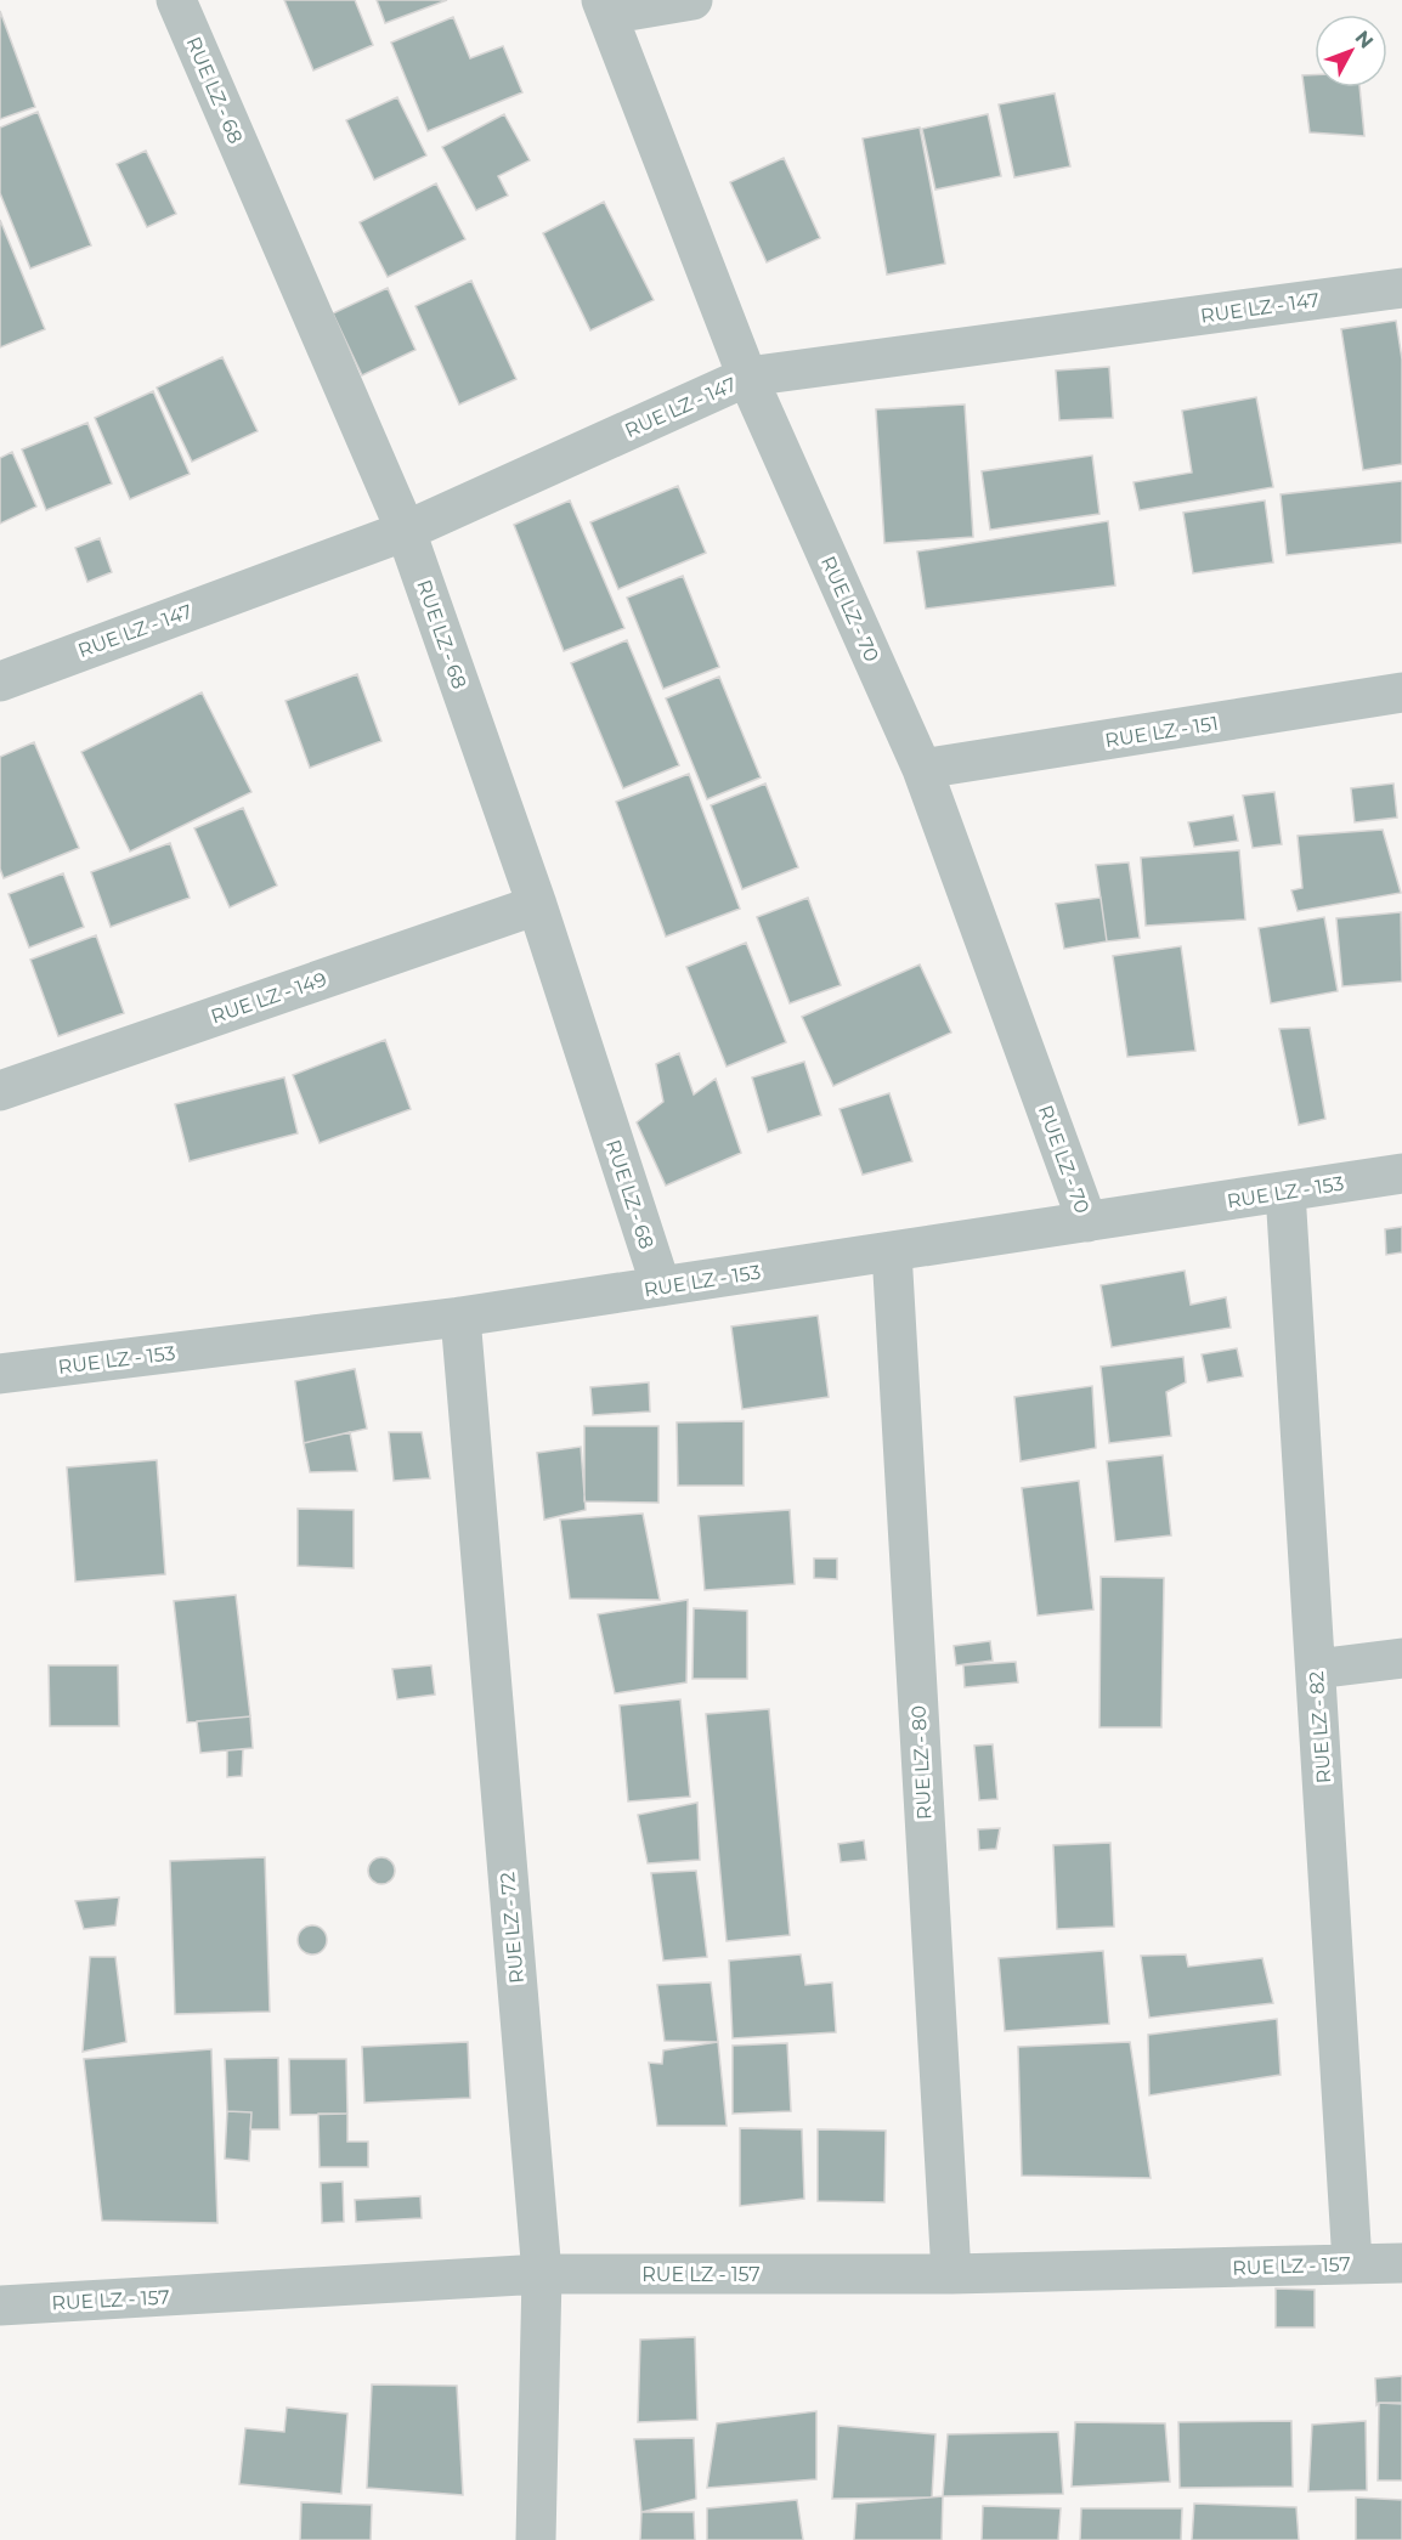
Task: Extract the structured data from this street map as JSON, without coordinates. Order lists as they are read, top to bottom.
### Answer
{
  "streets": {
    "street": [
      "RUE LZ - 68",
      "RUE LZ - 147",
      "RUE LZ - 70",
      "RUE LZ - 151",
      "RUE LZ - 149",
      "RUE LZ - 153",
      "RUE LZ - 82",
      "RUE LZ - 80",
      "RUE LZ - 72",
      "RUE LZ - 157"
    ]
  },
  "crossings": [
    ["RUE LZ - 68", "RUE LZ - 147"],
    ["RUE LZ - 68", "RUE LZ - 149"],
    ["RUE LZ - 68", "RUE LZ - 153"],
    ["RUE LZ - 147", "RUE LZ - 70"],
    ["RUE LZ - 70", "RUE LZ - 151"],
    ["RUE LZ - 70", "RUE LZ - 153"],
    ["RUE LZ - 153", "RUE LZ - 82"],
    ["RUE LZ - 153", "RUE LZ - 80"],
    ["RUE LZ - 153", "RUE LZ - 72"],
    ["RUE LZ - 82", "RUE LZ - 157"],
    ["RUE LZ - 80", "RUE LZ - 157"],
    ["RUE LZ - 72", "RUE LZ - 157"]
  ],
  "north": "top right"
}
